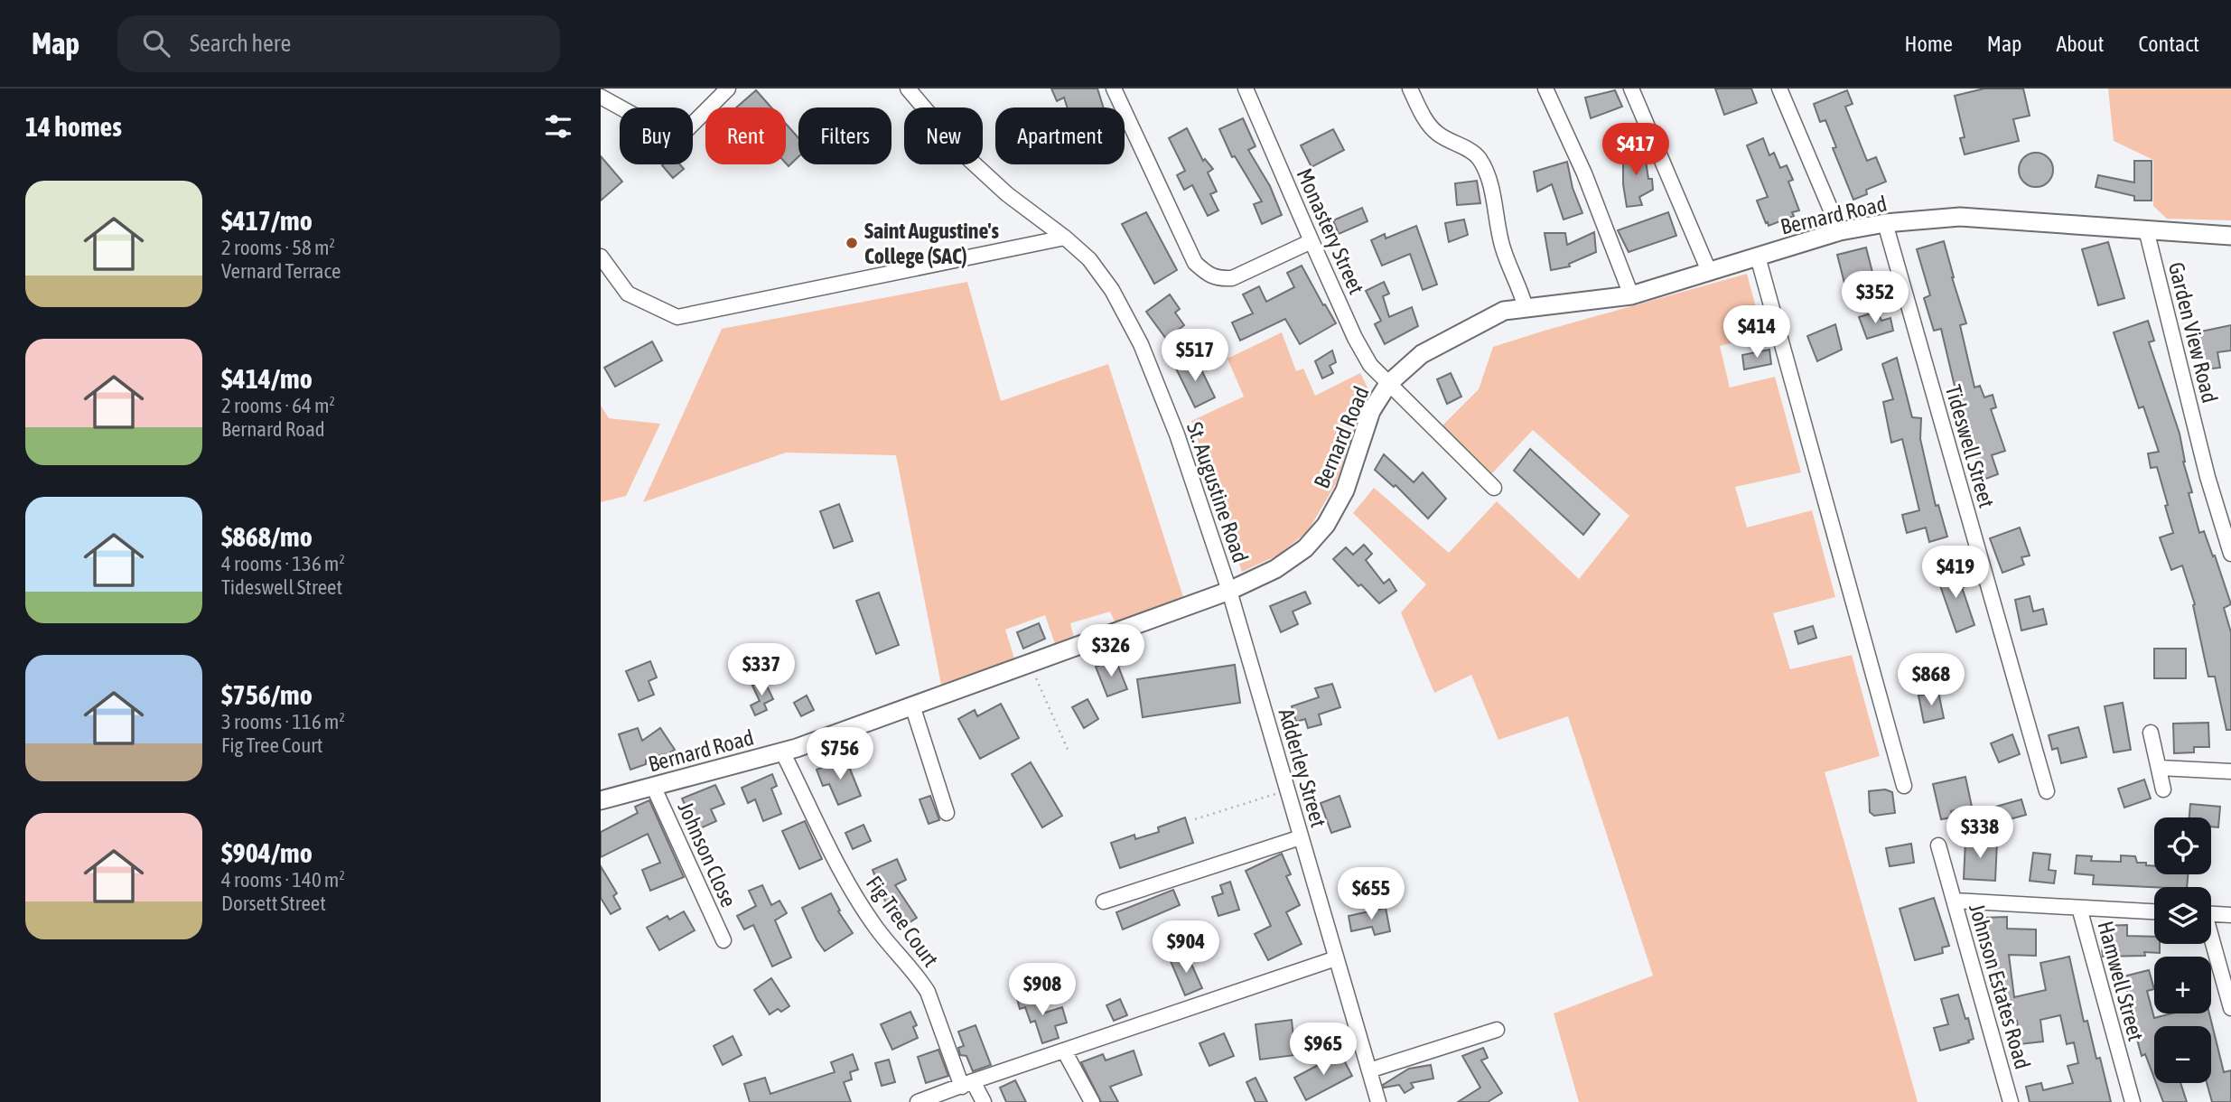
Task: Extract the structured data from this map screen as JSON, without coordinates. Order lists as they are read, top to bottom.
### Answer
{
  "streets": {
    "main road": ["Bernard Road"],
    "street": [
      "Monastery Street",
      "Garden View Road",
      "Tideswell Street",
      "St. Augustine Road",
      "Adderley Street",
      "Johnson Close",
      "Fig Tree Court",
      "Hamwell Street",
      "Johnson Estates Road"
    ]
  },
  "crossings": [
    ["Bernard Road", "Monastery Street"],
    ["Bernard Road", "Garden View Road"],
    ["Bernard Road", "Tideswell Street"],
    ["Bernard Road", "St. Augustine Road"],
    ["Bernard Road", "Adderley Street"],
    ["Bernard Road", "Johnson Close"],
    ["Bernard Road", "Fig Tree Court"],
    ["St. Augustine Road", "Adderley Street"]
  ],
  "places": ["Saint Augustine's College (SAC)"],
  "page": {
    "header": "Map",
    "search": "Search here",
    "nav": [
      "Home",
      "Map",
      "About",
      "Contact"
    ],
    "heading": "14 homes",
    "chip": [
      "Buy",
      "Rent",
      "Filters",
      "New",
      "Apartment"
    ],
    "price": [
      "$417",
      "$352",
      "$414",
      "$517",
      "$419",
      "$326",
      "$337",
      "$868",
      "$756",
      "$338",
      "$655",
      "$904",
      "$908",
      "$965"
    ],
    "list": [
      {
        "name": "$417/mo",
        "note": "2 rooms · 58 m² · Vernard Terrace"
      },
      {
        "name": "$414/mo",
        "note": "2 rooms · 64 m² · Bernard Road"
      },
      {
        "name": "$868/mo",
        "note": "4 rooms · 136 m² · Tideswell Street"
      },
      {
        "name": "$756/mo",
        "note": "3 rooms · 116 m² · Fig Tree Court"
      },
      {
        "name": "$904/mo",
        "note": "4 rooms · 140 m² · Dorsett Street"
      }
    ],
    "map_buttons": ["+", "−"]
  }
}
